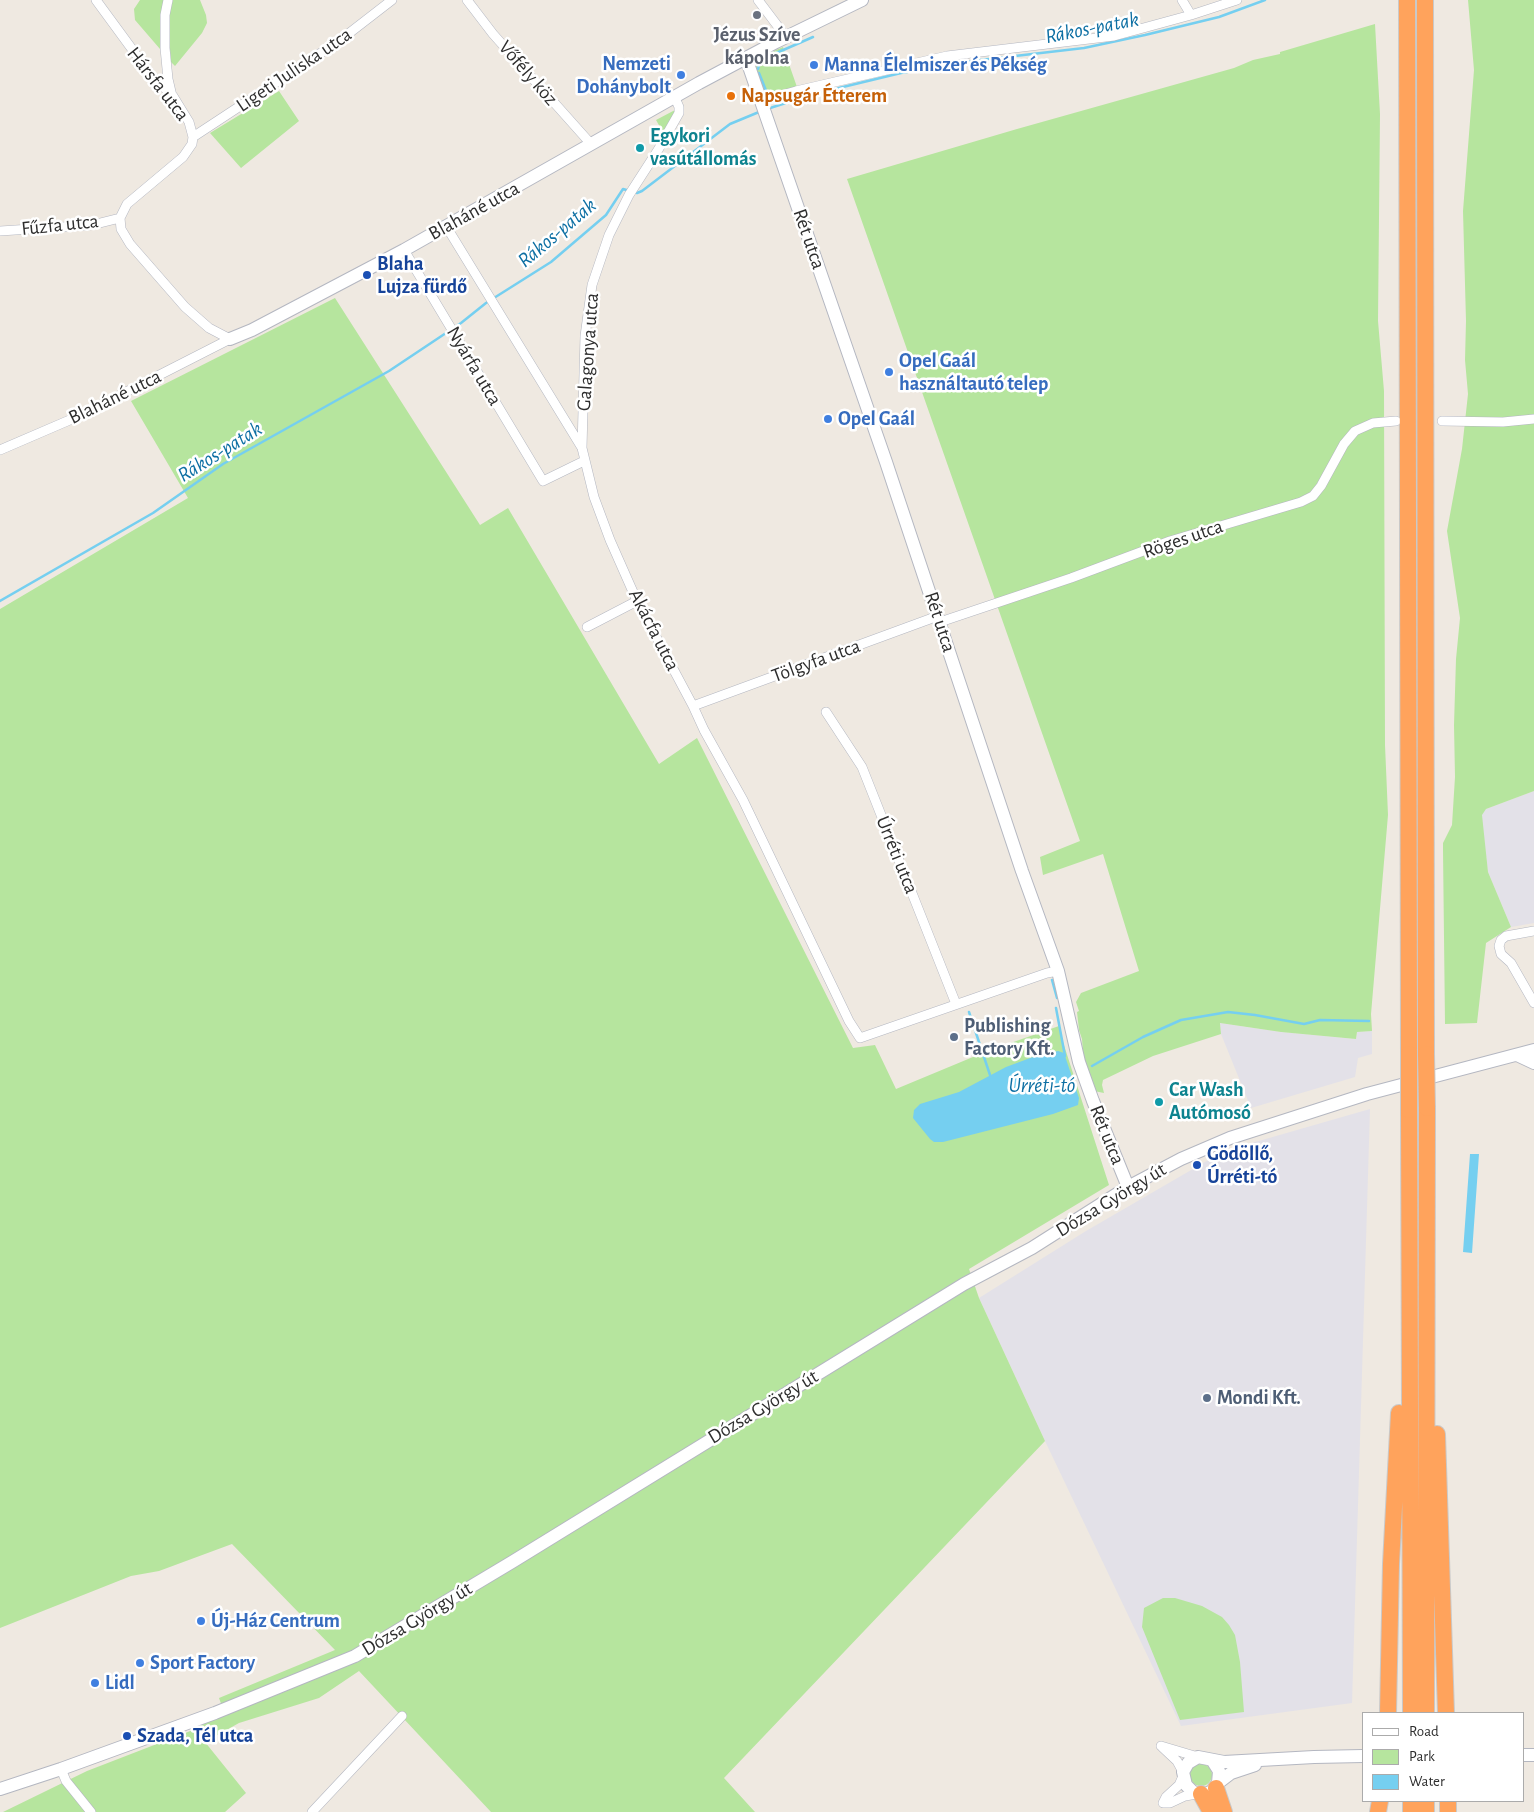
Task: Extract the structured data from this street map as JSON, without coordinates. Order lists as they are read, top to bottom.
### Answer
{
  "streets": {
    "street": [
      "Ligeti Juliska utca",
      "Vőfély köz",
      "Hársfa utca",
      "Blaháné utca",
      "Fűzfa utca",
      "Rét utca",
      "Galagonya utca",
      "Nyárfa utca",
      "Röges utca",
      "Akácfa utca",
      "Tölgyfa utca",
      "Úrréti utca",
      "Dózsa György út"
    ]
  },
  "crossings": [
    ["Ligeti Juliska utca", "Hársfa utca"],
    ["Vőfély köz", "Blaháné utca"],
    ["Hársfa utca", "Fűzfa utca"],
    ["Blaháné utca", "Rét utca"],
    ["Blaháné utca", "Galagonya utca"],
    ["Blaháné utca", "Nyárfa utca"],
    ["Blaháné utca", "Akácfa utca"],
    ["Rét utca", "Röges utca"],
    ["Rét utca", "Tölgyfa utca"],
    ["Rét utca", "Dózsa György út"],
    ["Galagonya utca", "Akácfa utca"],
    ["Nyárfa utca", "Akácfa utca"],
    ["Röges utca", "Tölgyfa utca"],
    ["Akácfa utca", "Tölgyfa utca"],
    ["Akácfa utca", "Úrréti utca"]
  ],
  "water": ["Rákos-patak", "Úrréti-tó"],
  "places": [
    "Jézus Szíve kápolna",
    "Manna Élelmiszer és Pékség",
    "Nemzeti Dohánybolt",
    "Napsugár Étterem",
    "Egykori vasútállomás",
    "Blaha Lujza fürdő",
    "Opel Gaál használtautó telep",
    "Opel Gaál",
    "Publishing Factory Kft.",
    "Car Wash Autómosó",
    "Gödöllő, Úrréti-tó",
    "Mondi Kft.",
    "Új-Ház Centrum",
    "Sport Factory",
    "Lidl",
    "Szada, Tél utca"
  ],
  "legend": ["Road", "Park", "Water"]
}
